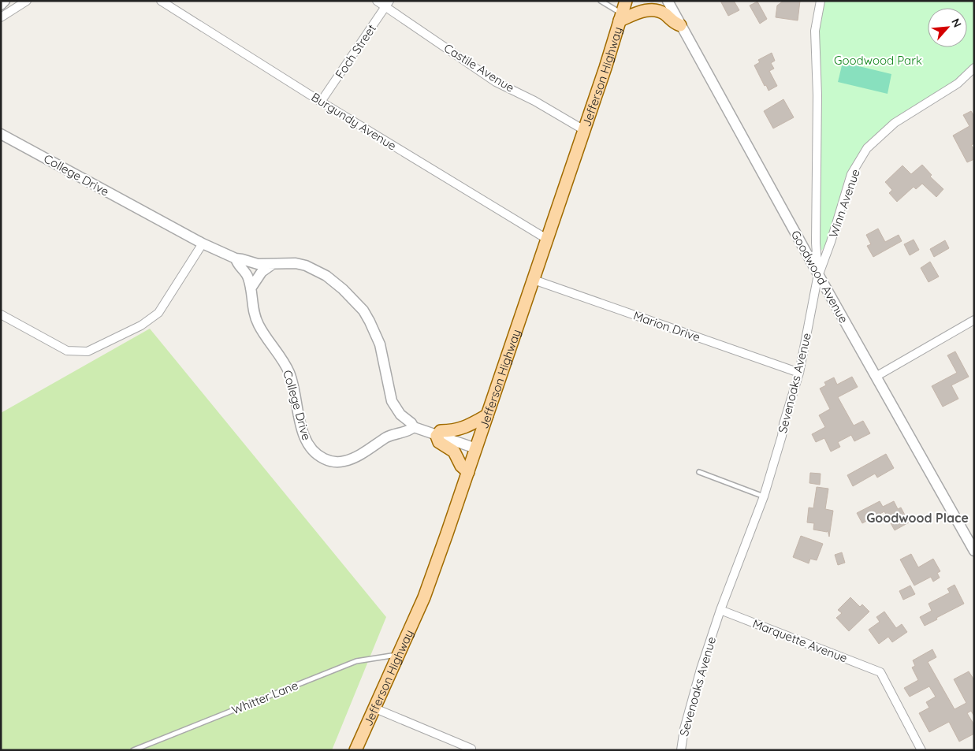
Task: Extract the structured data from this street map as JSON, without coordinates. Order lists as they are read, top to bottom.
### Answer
{
  "streets": {
    "main road": ["Jefferson Highway"],
    "street": [
      "Foch Street",
      "Castile Avenue",
      "Burgundy Avenue",
      "College Drive",
      "Winn Avenue",
      "Goodwood Avenue",
      "Marion Drive",
      "Sevenoaks Avenue",
      "Marquette Avenue"
    ],
    "lane": ["Whitter Lane"]
  },
  "crossings": [
    ["Foch Street", "Castile Avenue"],
    ["Foch Street", "Burgundy Avenue"],
    ["Castile Avenue", "Jefferson Highway"],
    ["Jefferson Highway", "Burgundy Avenue"],
    ["Jefferson Highway", "College Drive"],
    ["Jefferson Highway", "Marion Drive"],
    ["Jefferson Highway", "Whitter Lane"],
    ["Winn Avenue", "Goodwood Avenue"],
    ["Winn Avenue", "Sevenoaks Avenue"],
    ["Goodwood Avenue", "Sevenoaks Avenue"],
    ["Marion Drive", "Sevenoaks Avenue"],
    ["Sevenoaks Avenue", "Marquette Avenue"]
  ],
  "districts": ["Goodwood Place"],
  "parks": ["Goodwood Park"],
  "north": "top right"
}
